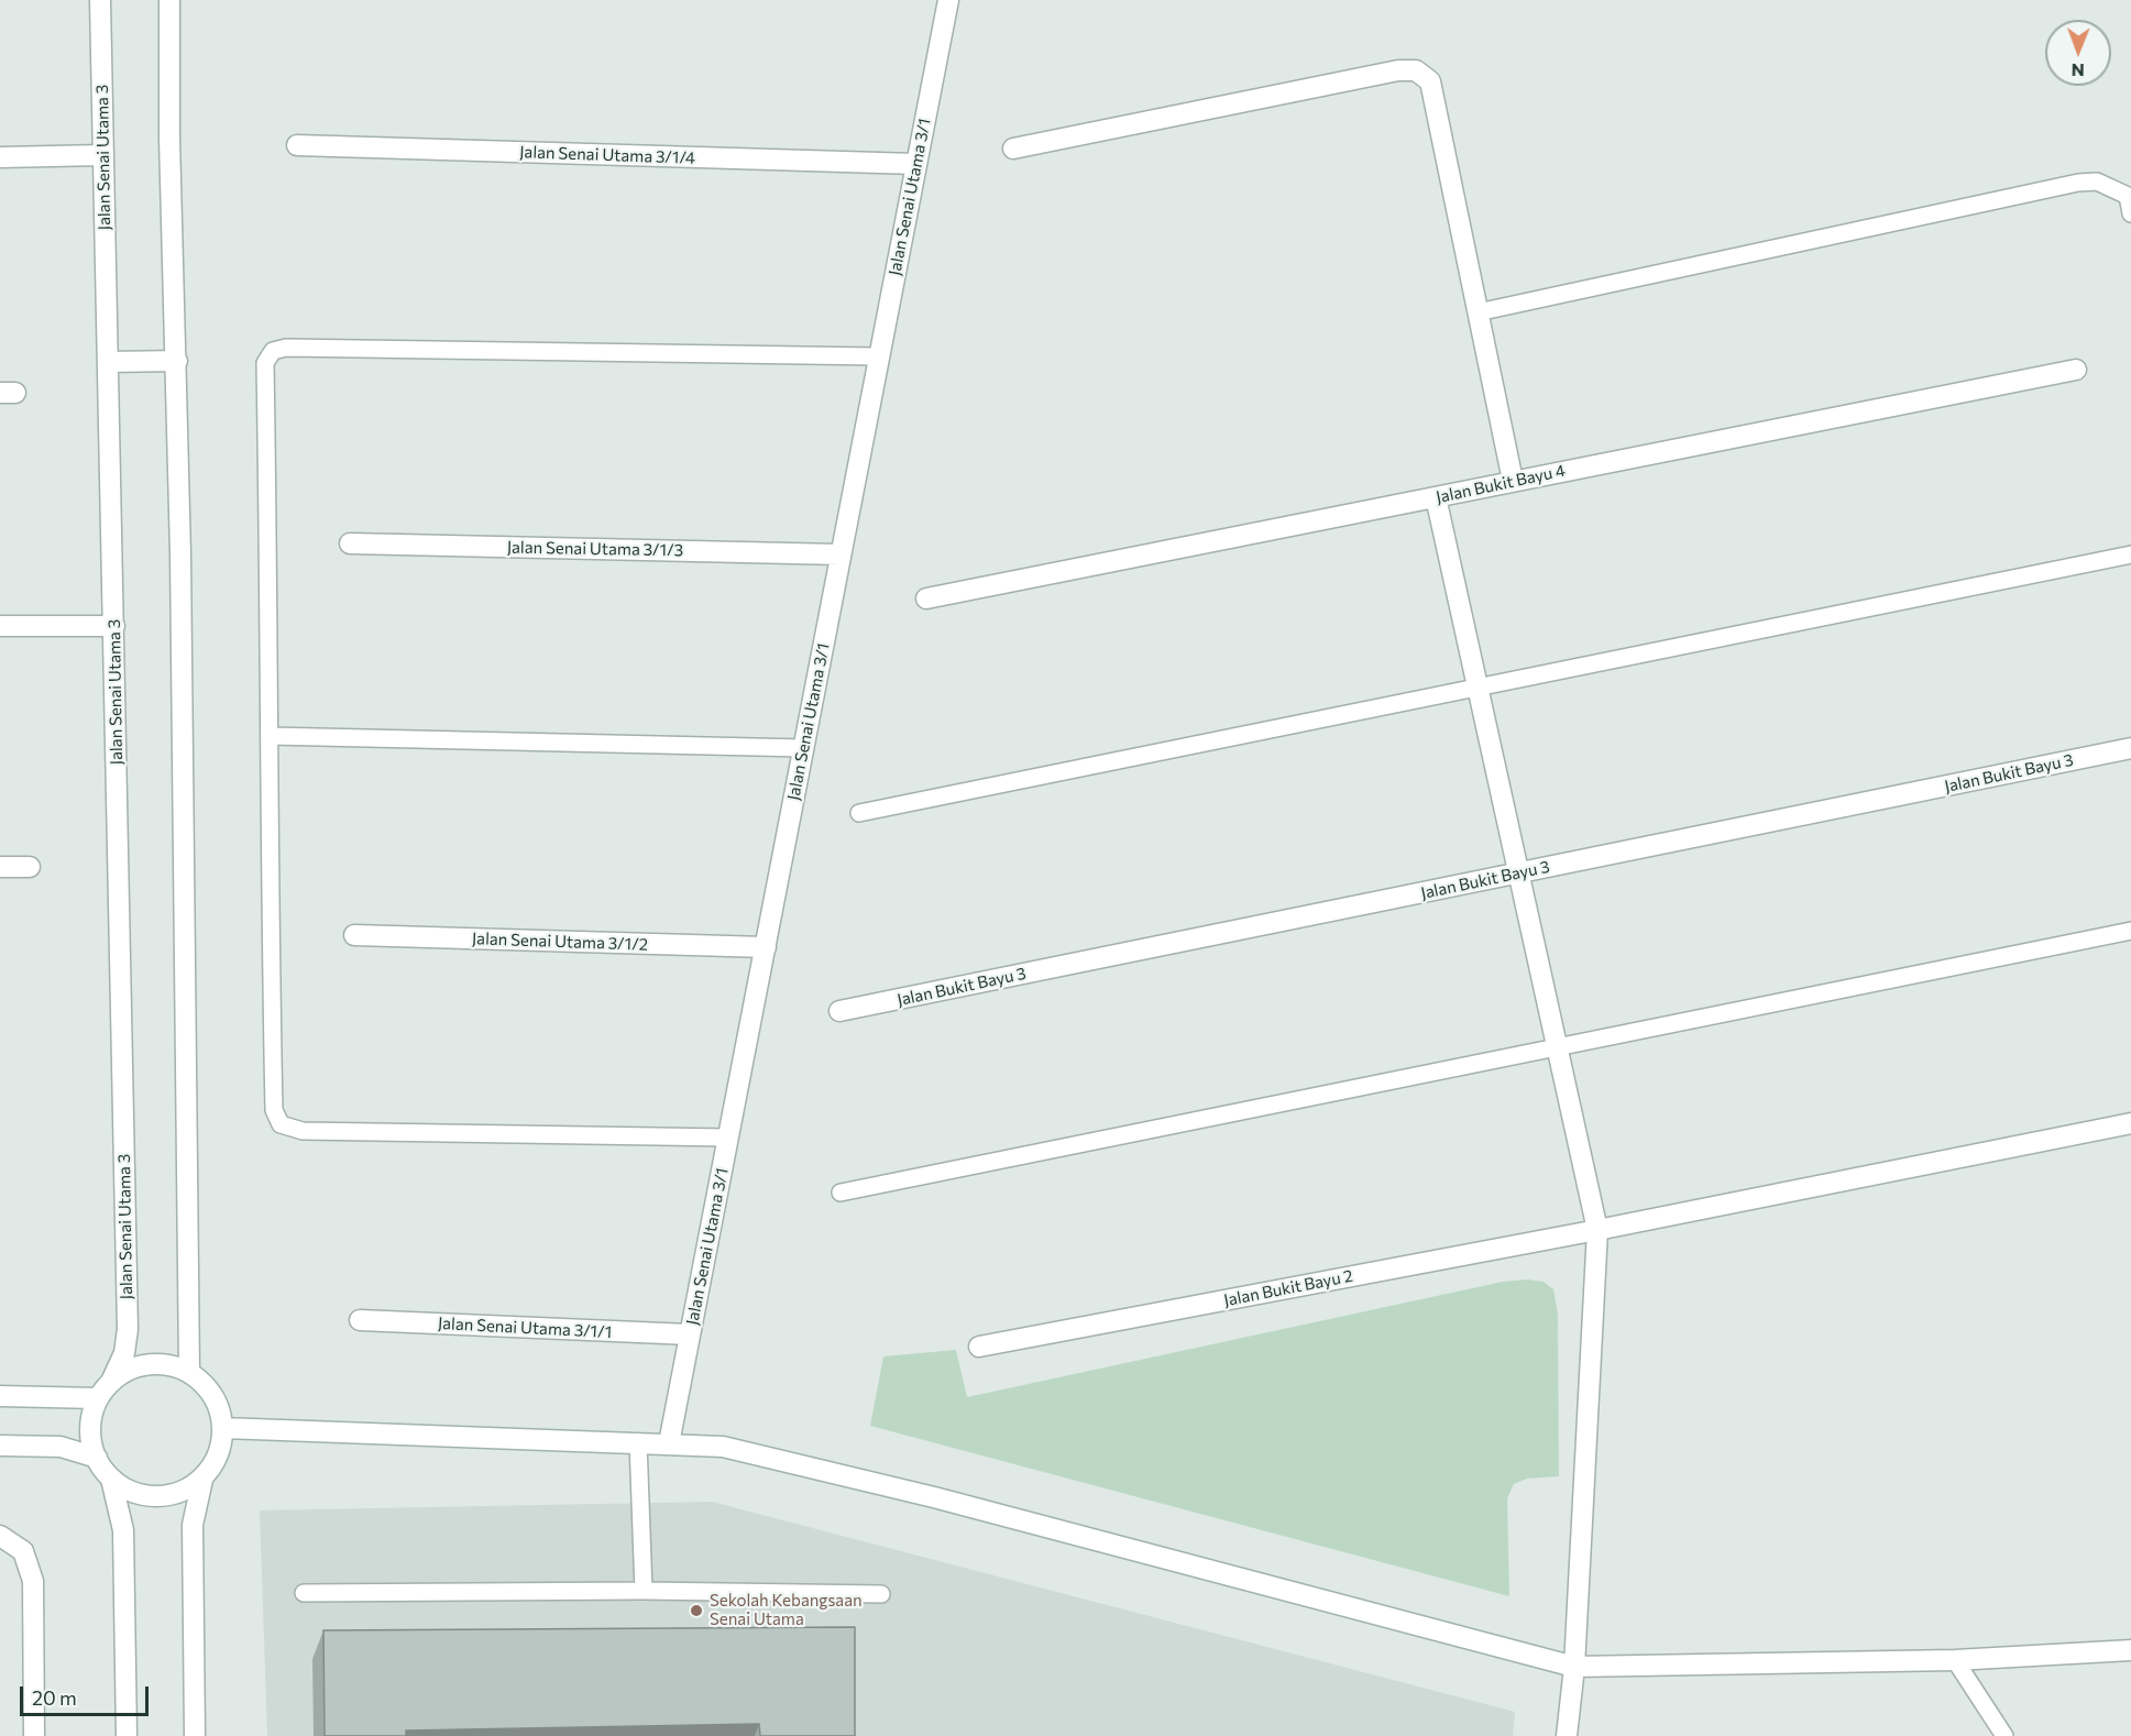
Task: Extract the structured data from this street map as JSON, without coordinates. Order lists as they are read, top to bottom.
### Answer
{
  "streets": {
    "street": [
      "Jalan Senai Utama 3/1/4",
      "Jalan Senai Utama 3",
      "Jalan Senai Utama 3/1",
      "Jalan Bukit Bayu 4",
      "Jalan Senai Utama 3/1/3",
      "Jalan Bukit Bayu 3",
      "Jalan Senai Utama 3/1/2",
      "Jalan Bukit Bayu 2",
      "Jalan Senai Utama 3/1/1"
    ]
  },
  "crossings": [
    ["Jalan Senai Utama 3/1/4", "Jalan Senai Utama 3/1"],
    ["Jalan Senai Utama 3/1", "Jalan Senai Utama 3/1/3"],
    ["Jalan Senai Utama 3/1", "Jalan Senai Utama 3/1/2"],
    ["Jalan Senai Utama 3/1", "Jalan Senai Utama 3/1/1"]
  ],
  "places": ["Sekolah Kebangsaan Senai Utama"],
  "scale_bar": "20 m",
  "north": "bottom"
}
